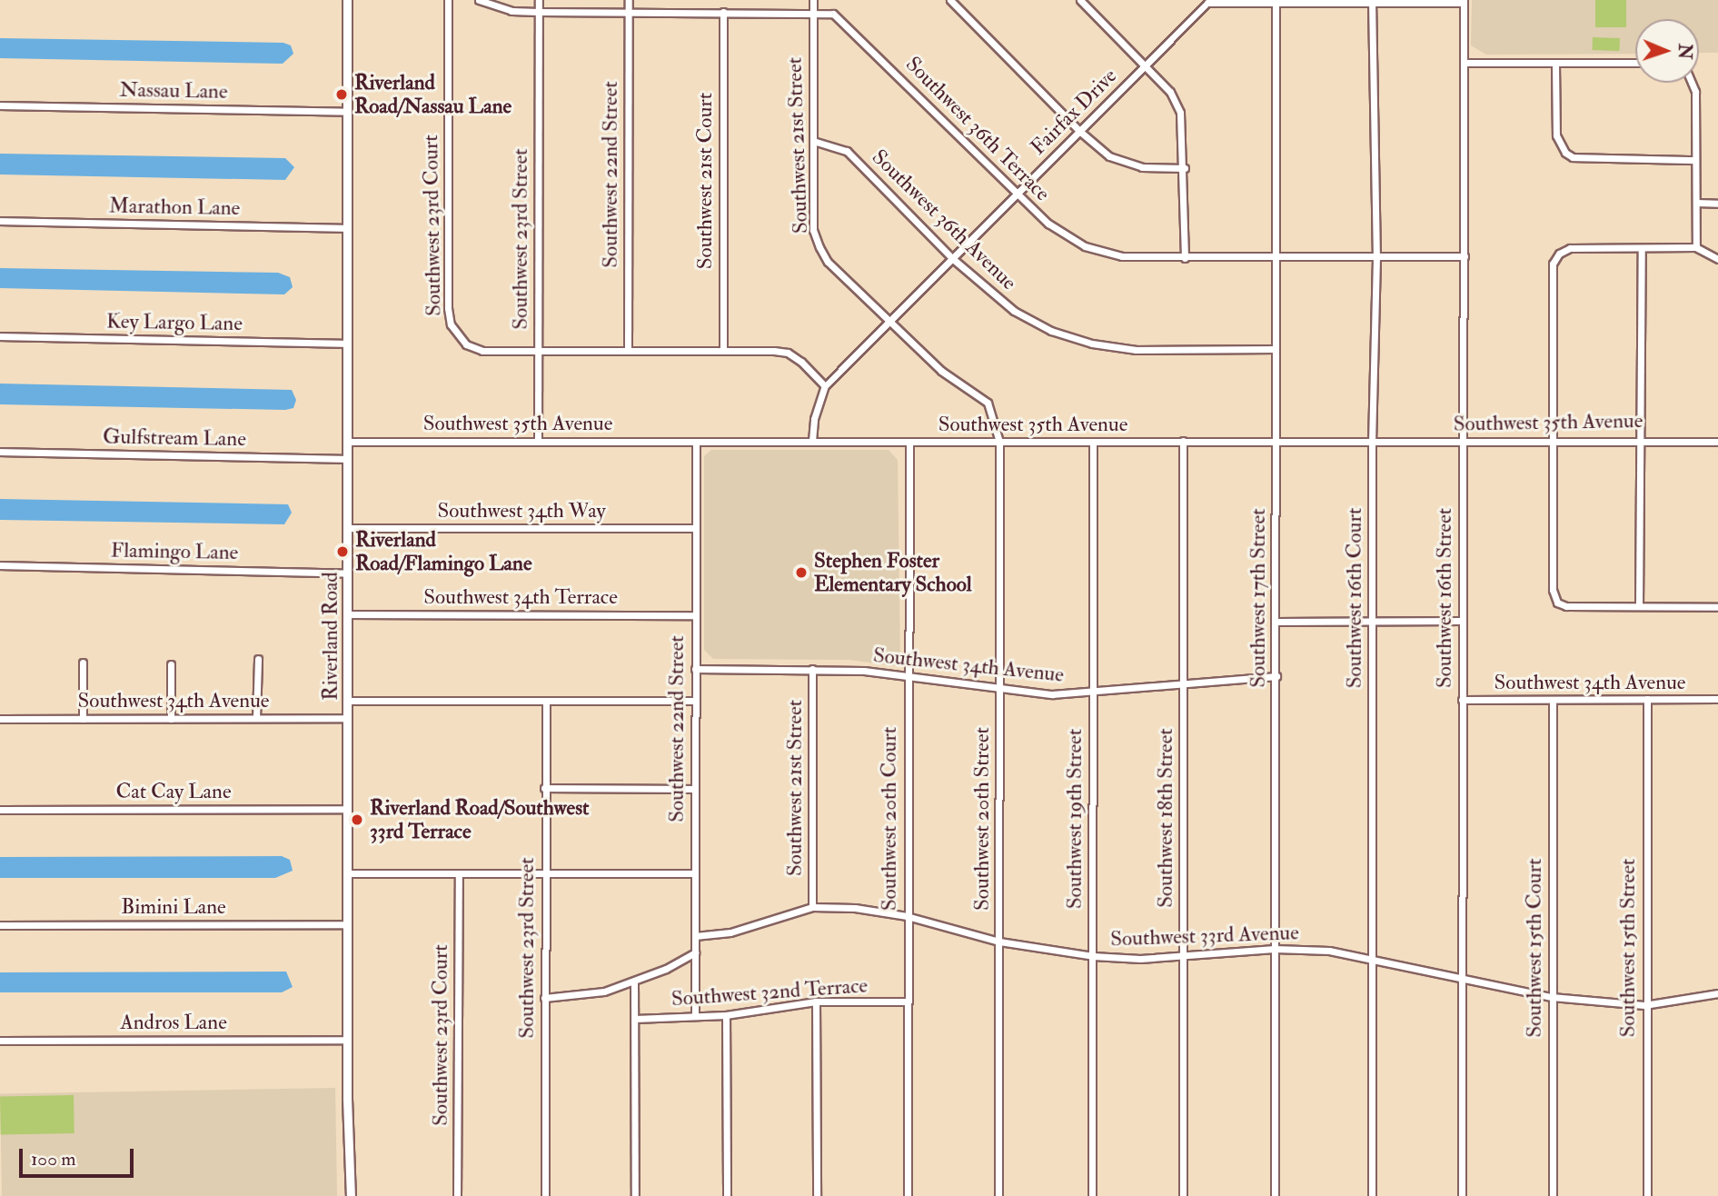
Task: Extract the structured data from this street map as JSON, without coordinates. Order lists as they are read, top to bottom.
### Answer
{
  "streets": {
    "street": [
      "Nassau Lane",
      "Fairfax Drive",
      "Southwest 36th Terrace",
      "Southwest 21st Street",
      "Southwest 22nd Street",
      "Southwest 21st Court",
      "Marathon Lane",
      "Southwest 36th Avenue",
      "Southwest 23rd Court",
      "Southwest 23rd Street",
      "Key Largo Lane",
      "Southwest 35th Avenue",
      "Gulfstream Lane",
      "Southwest 34th Way",
      "Flamingo Lane",
      "Southwest 34th Terrace",
      "Southwest 17th Street",
      "Southwest 16th Court",
      "Southwest 16th Street",
      "Riverland Road",
      "Southwest 34th Avenue",
      "Cat Cay Lane",
      "Southwest 18th Street",
      "Southwest 20th Court",
      "Southwest 20th Street",
      "Southwest 19th Street",
      "Bimini Lane",
      "Southwest 33rd Avenue",
      "Southwest 15th Court",
      "Southwest 15th Street",
      "Southwest 32nd Terrace",
      "Andros Lane"
    ]
  },
  "crossings": [
    ["Nassau Lane", "Riverland Road"],
    ["Fairfax Drive", "Southwest 36th Terrace"],
    ["Fairfax Drive", "Southwest 21st Street"],
    ["Fairfax Drive", "Southwest 36th Avenue"],
    ["Fairfax Drive", "Southwest 35th Avenue"],
    ["Fairfax Drive", "Southwest 17th Street"],
    ["Fairfax Drive", "Southwest 16th Court"],
    ["Fairfax Drive", "Southwest 16th Street"],
    ["Southwest 36th Terrace", "Southwest 21st Street"],
    ["Southwest 36th Terrace", "Southwest 22nd Street"],
    ["Southwest 36th Terrace", "Southwest 21st Court"],
    ["Southwest 36th Terrace", "Southwest 23rd Street"],
    ["Southwest 36th Terrace", "Southwest 17th Street"],
    ["Southwest 36th Terrace", "Southwest 16th Court"],
    ["Southwest 36th Terrace", "Southwest 16th Street"],
    ["Southwest 21st Street", "Southwest 36th Avenue"],
    ["Southwest 21st Street", "Southwest 35th Avenue"],
    ["Southwest 21st Street", "Southwest 34th Avenue"],
    ["Southwest 21st Street", "Southwest 20th Street"],
    ["Southwest 21st Street", "Southwest 33rd Avenue"],
    ["Southwest 22nd Street", "Southwest 35th Avenue"],
    ["Southwest 22nd Street", "Southwest 34th Way"],
    ["Southwest 22nd Street", "Southwest 34th Terrace"],
    ["Southwest 22nd Street", "Southwest 34th Avenue"],
    ["Southwest 22nd Street", "Southwest 33rd Avenue"],
    ["Southwest 22nd Street", "Southwest 32nd Terrace"],
    ["Marathon Lane", "Riverland Road"],
    ["Southwest 36th Avenue", "Southwest 17th Street"],
    ["Southwest 23rd Court", "Southwest 23rd Street"],
    ["Southwest 23rd Street", "Southwest 35th Avenue"],
    ["Key Largo Lane", "Riverland Road"],
    ["Southwest 35th Avenue", "Southwest 17th Street"],
    ["Southwest 35th Avenue", "Southwest 16th Court"],
    ["Southwest 35th Avenue", "Southwest 16th Street"],
    ["Southwest 35th Avenue", "Riverland Road"],
    ["Southwest 35th Avenue", "Southwest 18th Street"],
    ["Southwest 35th Avenue", "Southwest 20th Court"],
    ["Southwest 35th Avenue", "Southwest 20th Street"],
    ["Southwest 35th Avenue", "Southwest 19th Street"],
    ["Gulfstream Lane", "Riverland Road"],
    ["Southwest 34th Way", "Riverland Road"],
    ["Flamingo Lane", "Riverland Road"],
    ["Southwest 34th Terrace", "Riverland Road"],
    ["Southwest 17th Street", "Southwest 34th Avenue"],
    ["Southwest 17th Street", "Southwest 33rd Avenue"],
    ["Southwest 16th Court", "Southwest 33rd Avenue"],
    ["Southwest 16th Street", "Southwest 34th Avenue"],
    ["Southwest 16th Street", "Southwest 33rd Avenue"],
    ["Riverland Road", "Southwest 34th Avenue"],
    ["Riverland Road", "Cat Cay Lane"],
    ["Riverland Road", "Bimini Lane"],
    ["Riverland Road", "Andros Lane"],
    ["Southwest 34th Avenue", "Southwest 18th Street"],
    ["Southwest 34th Avenue", "Southwest 20th Court"],
    ["Southwest 34th Avenue", "Southwest 20th Street"],
    ["Southwest 34th Avenue", "Southwest 19th Street"],
    ["Southwest 34th Avenue", "Southwest 15th Court"],
    ["Southwest 34th Avenue", "Southwest 15th Street"],
    ["Southwest 18th Street", "Southwest 33rd Avenue"],
    ["Southwest 20th Court", "Southwest 33rd Avenue"],
    ["Southwest 20th Court", "Southwest 32nd Terrace"],
    ["Southwest 20th Street", "Southwest 33rd Avenue"],
    ["Southwest 19th Street", "Southwest 33rd Avenue"],
    ["Southwest 33rd Avenue", "Southwest 15th Court"],
    ["Southwest 33rd Avenue", "Southwest 15th Street"]
  ],
  "places": [
    "Riverland Road/Nassau Lane",
    "Riverland Road/Flamingo Lane",
    "Stephen Foster Elementary School",
    "Riverland Road/Southwest 33rd Terrace"
  ],
  "scale_bar": "100 m",
  "north": "right"
}
